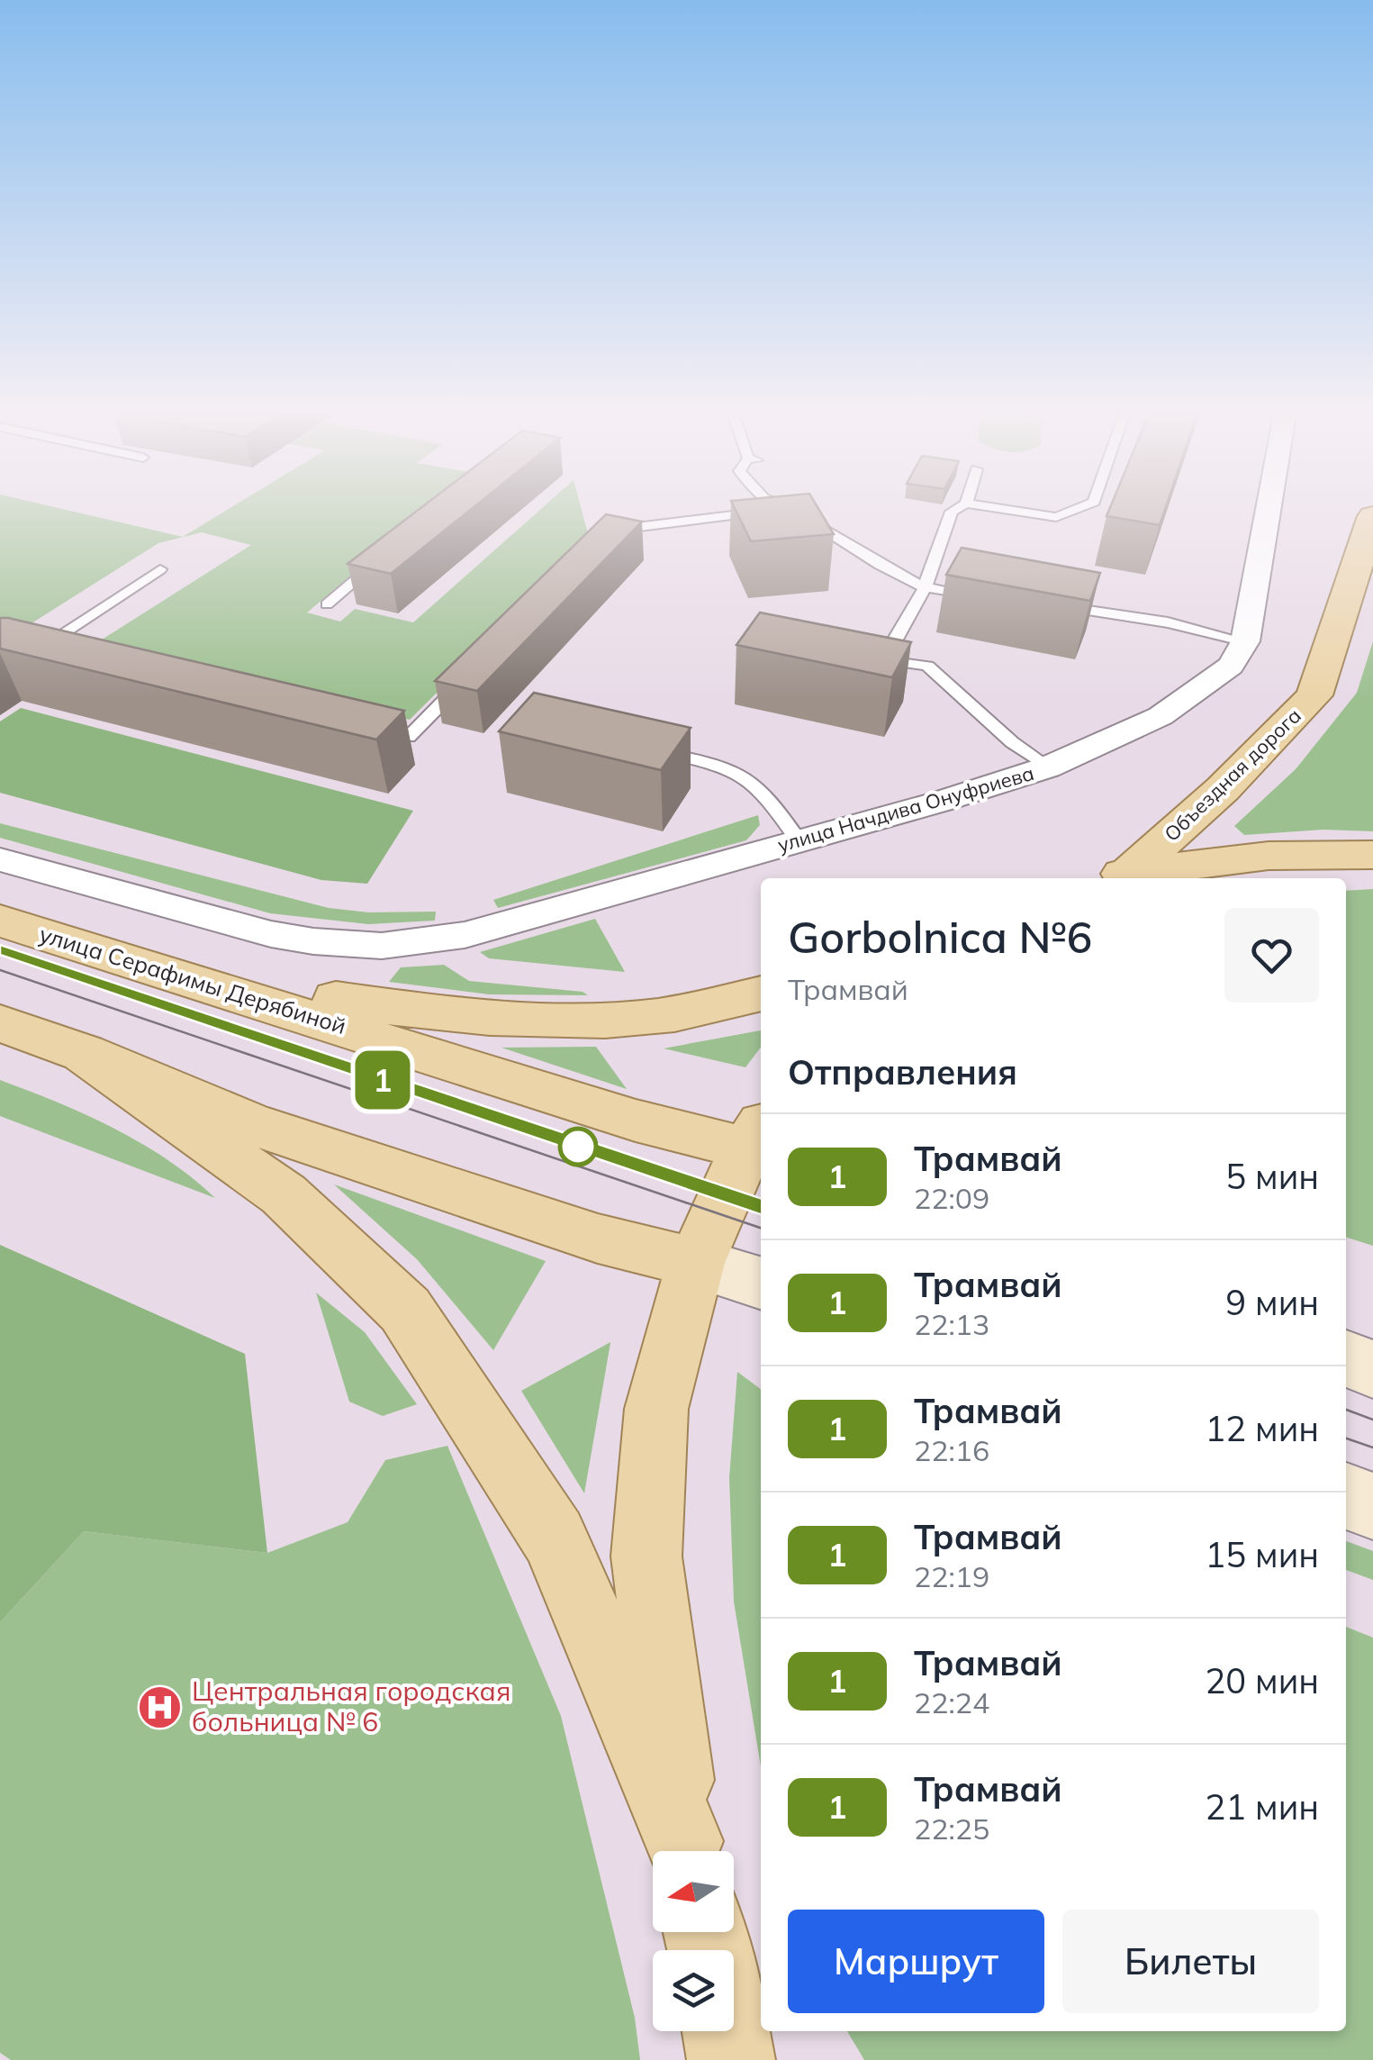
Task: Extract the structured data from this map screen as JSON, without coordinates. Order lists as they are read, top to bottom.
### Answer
{
  "streets": {
    "main road": ["Объездная дорога", "улица Серафимы Дерябиной"],
    "street": ["улица Начдива Онуфриева"]
  },
  "places": {
    "hospital": ["Центральная городская больница № 6"]
  },
  "lines": ["tram line 1"],
  "north": "left",
  "page": {
    "on_map": "1",
    "heading": [
      ["Gorbolnica №6", "Трамвай"],
      "Отправления"
    ],
    "list": [
      {
        "mark": "1",
        "name": "Трамвай",
        "note": "22:09",
        "value": "5 мин"
      },
      {
        "mark": "1",
        "name": "Трамвай",
        "note": "22:13",
        "value": "9 мин"
      },
      {
        "mark": "1",
        "name": "Трамвай",
        "note": "22:16",
        "value": "12 мин"
      },
      {
        "mark": "1",
        "name": "Трамвай",
        "note": "22:19",
        "value": "15 мин"
      },
      {
        "mark": "1",
        "name": "Трамвай",
        "note": "22:24",
        "value": "20 мин"
      },
      {
        "mark": "1",
        "name": "Трамвай",
        "note": "22:25",
        "value": "21 мин"
      }
    ],
    "buttons": ["Маршрут", "Билеты"]
  }
}
